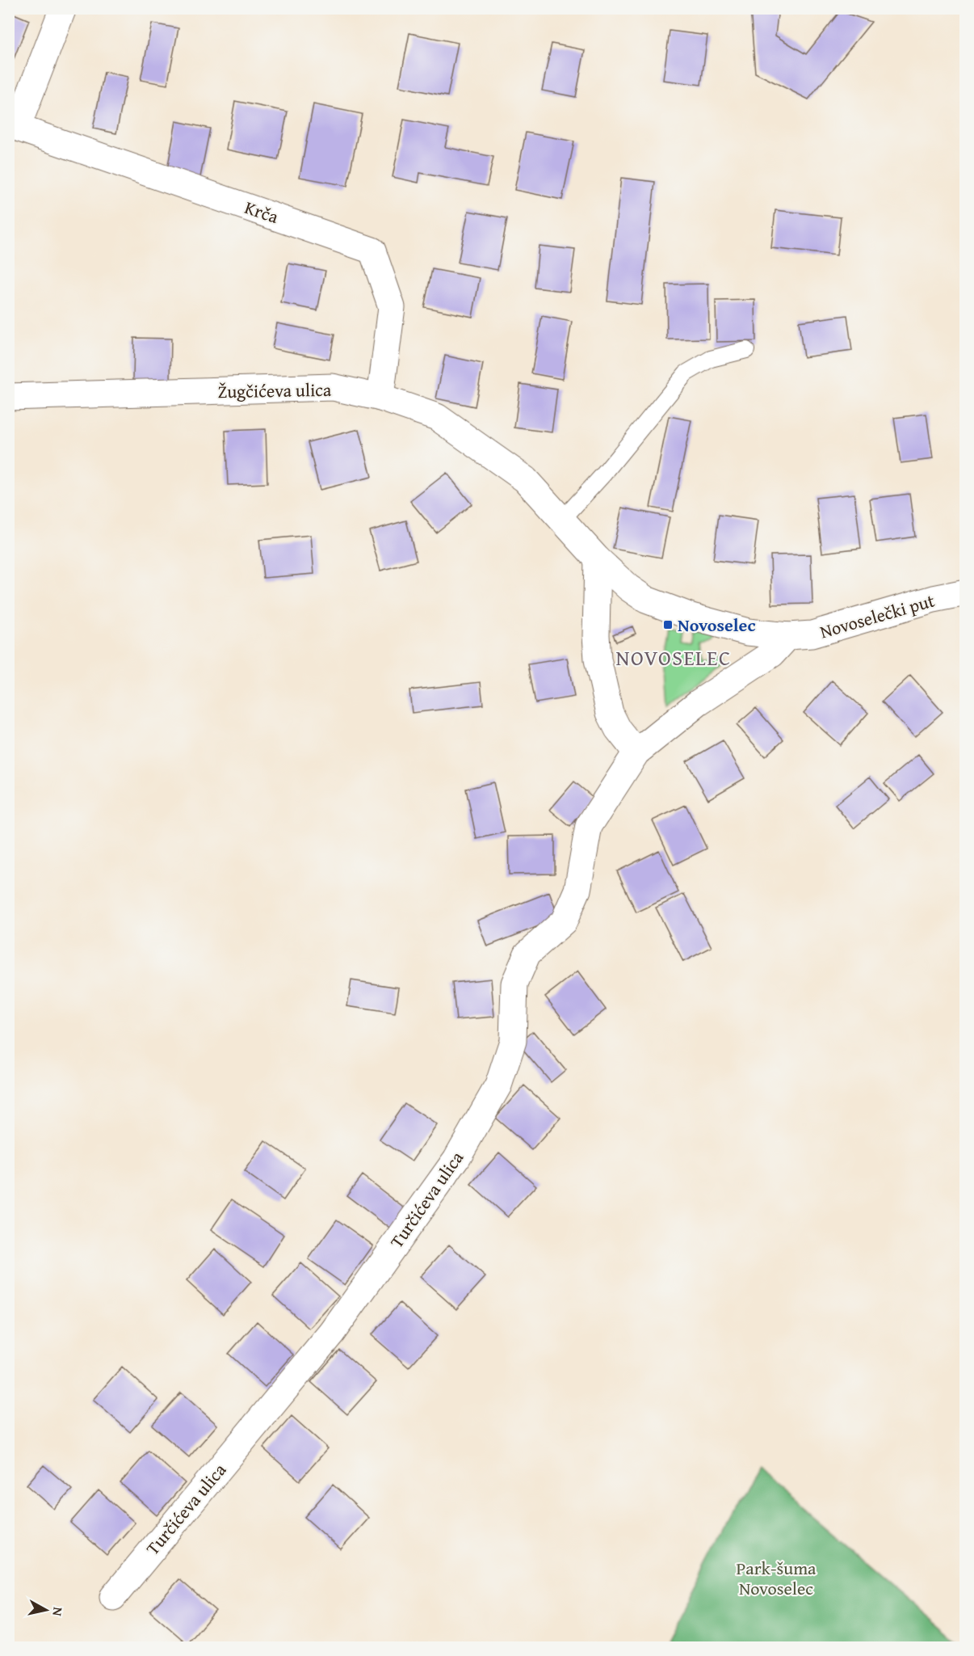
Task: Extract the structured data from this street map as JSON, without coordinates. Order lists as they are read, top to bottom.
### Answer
{
  "streets": {
    "street": [
      "Krča",
      "Žugčićeva ulica",
      "Novoselečki put",
      "Turčićeva ulica"
    ]
  },
  "crossings": [
    ["Krča", "Žugčićeva ulica"],
    ["Žugčićeva ulica", "Novoselečki put"],
    ["Novoselečki put", "Turčićeva ulica"]
  ],
  "districts": ["NOVOSELEC"],
  "parks": ["Park-šuma Novoselec"],
  "places": {
    "transit": ["Novoselec"]
  },
  "north": "right"
}
